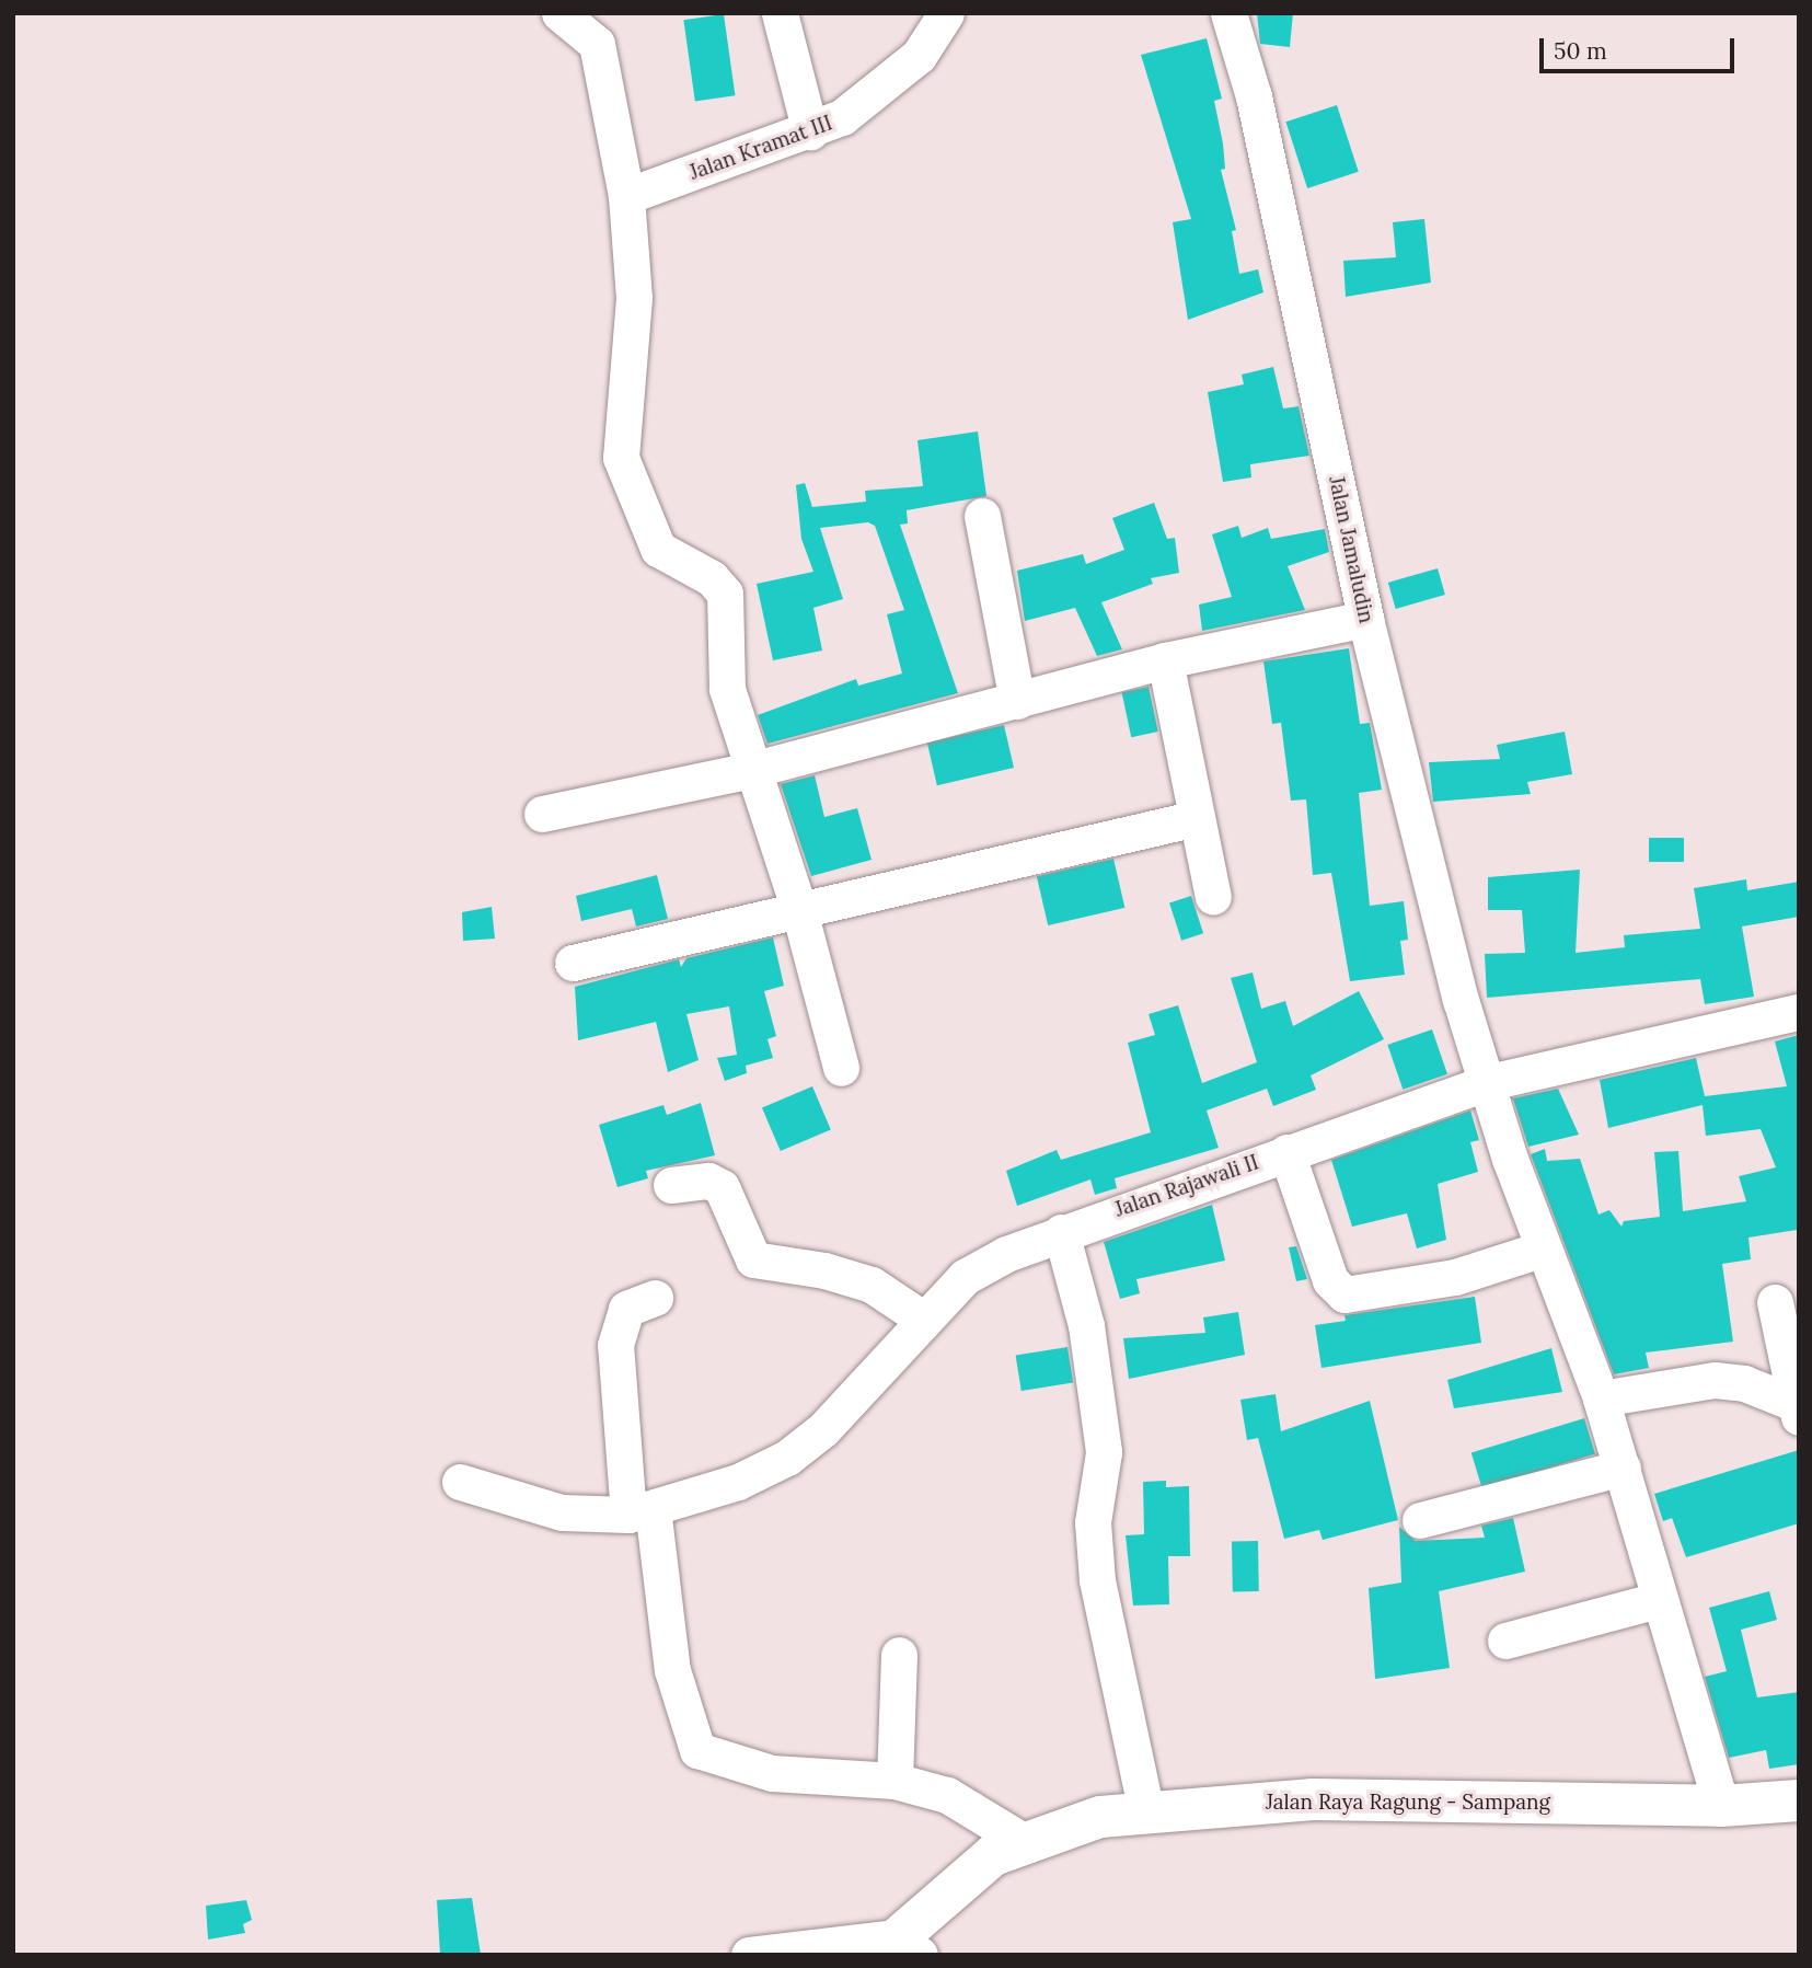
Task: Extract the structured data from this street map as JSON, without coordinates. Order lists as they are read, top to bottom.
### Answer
{
  "streets": {
    "main road": ["Jalan Raya Ragung - Sampang"],
    "street": ["Jalan Kramat III", "Jalan Jamaludin", "Jalan Rajawali II"]
  },
  "crossings": [
    ["Jalan Jamaludin", "Jalan Rajawali II"],
    ["Jalan Jamaludin", "Jalan Raya Ragung - Sampang"]
  ],
  "scale_bar": "50 m"
}
